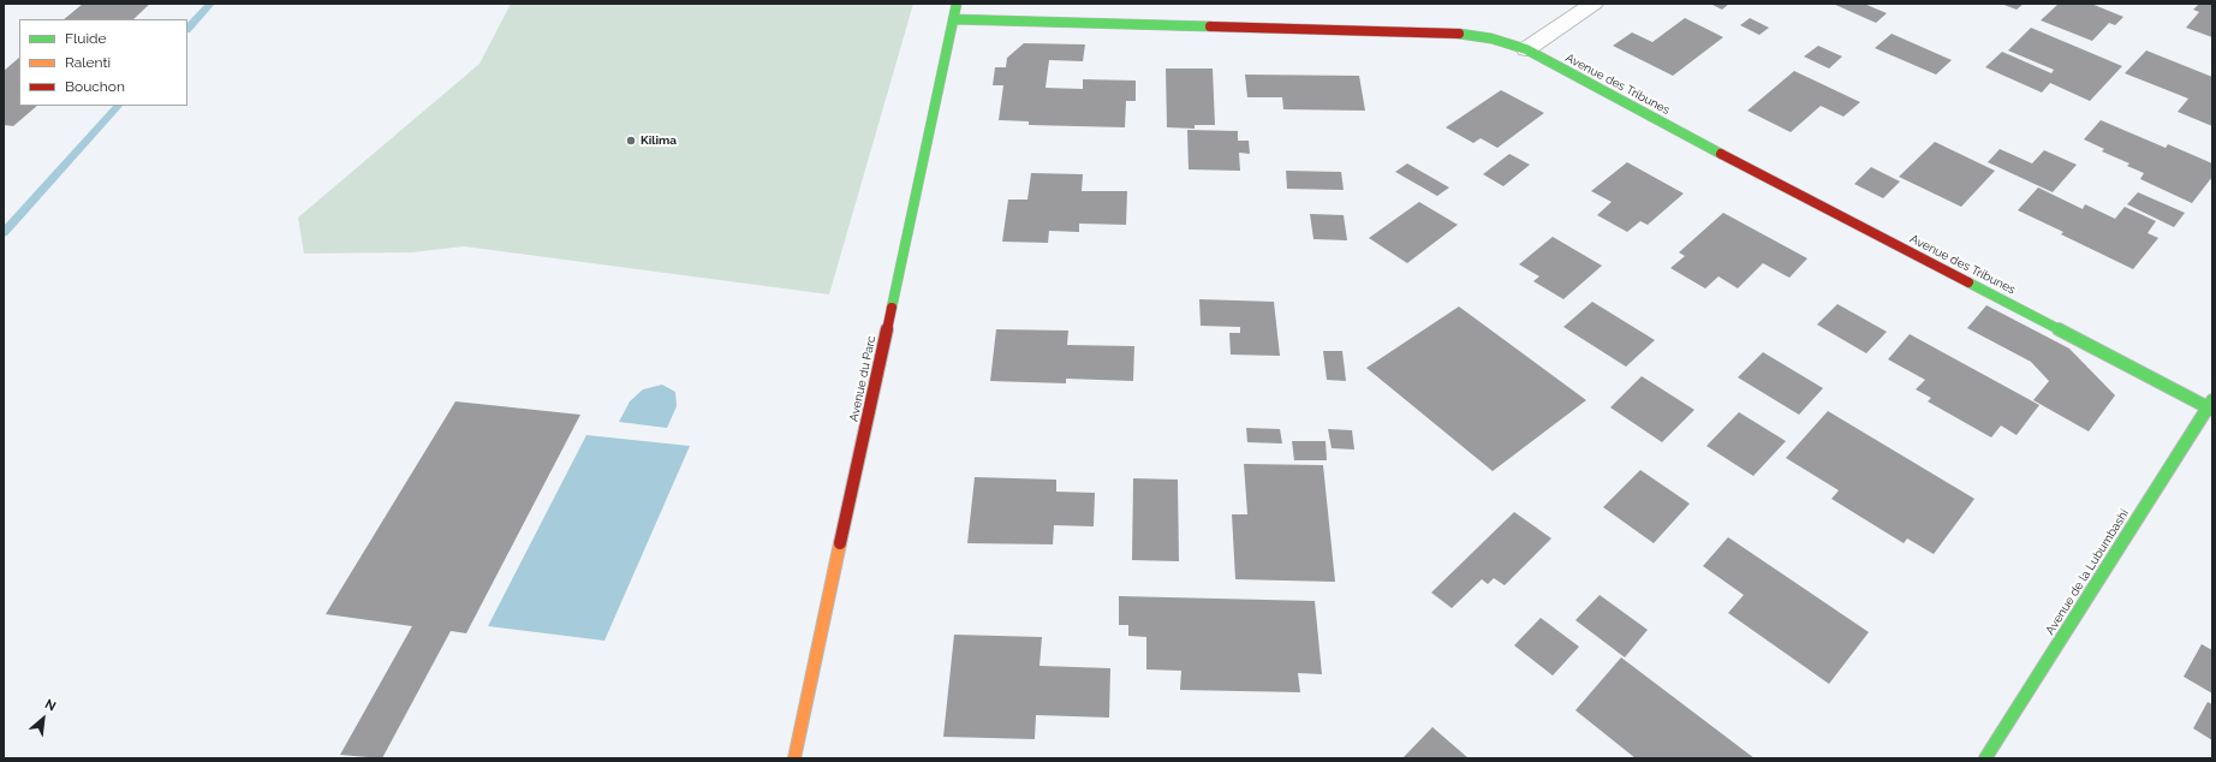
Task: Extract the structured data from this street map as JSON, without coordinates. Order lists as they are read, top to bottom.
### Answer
{
  "streets": {
    "street": ["Avenue des Tribunes", "Avenue du Parc", "Avenue de la Lubumbashi"]
  },
  "crossings": [
    ["Avenue des Tribunes", "Avenue du Parc"],
    ["Avenue des Tribunes", "Avenue de la Lubumbashi"]
  ],
  "places": ["Kilima"],
  "legend": ["Fluide", "Ralenti", "Bouchon"],
  "north": "top right"
}
